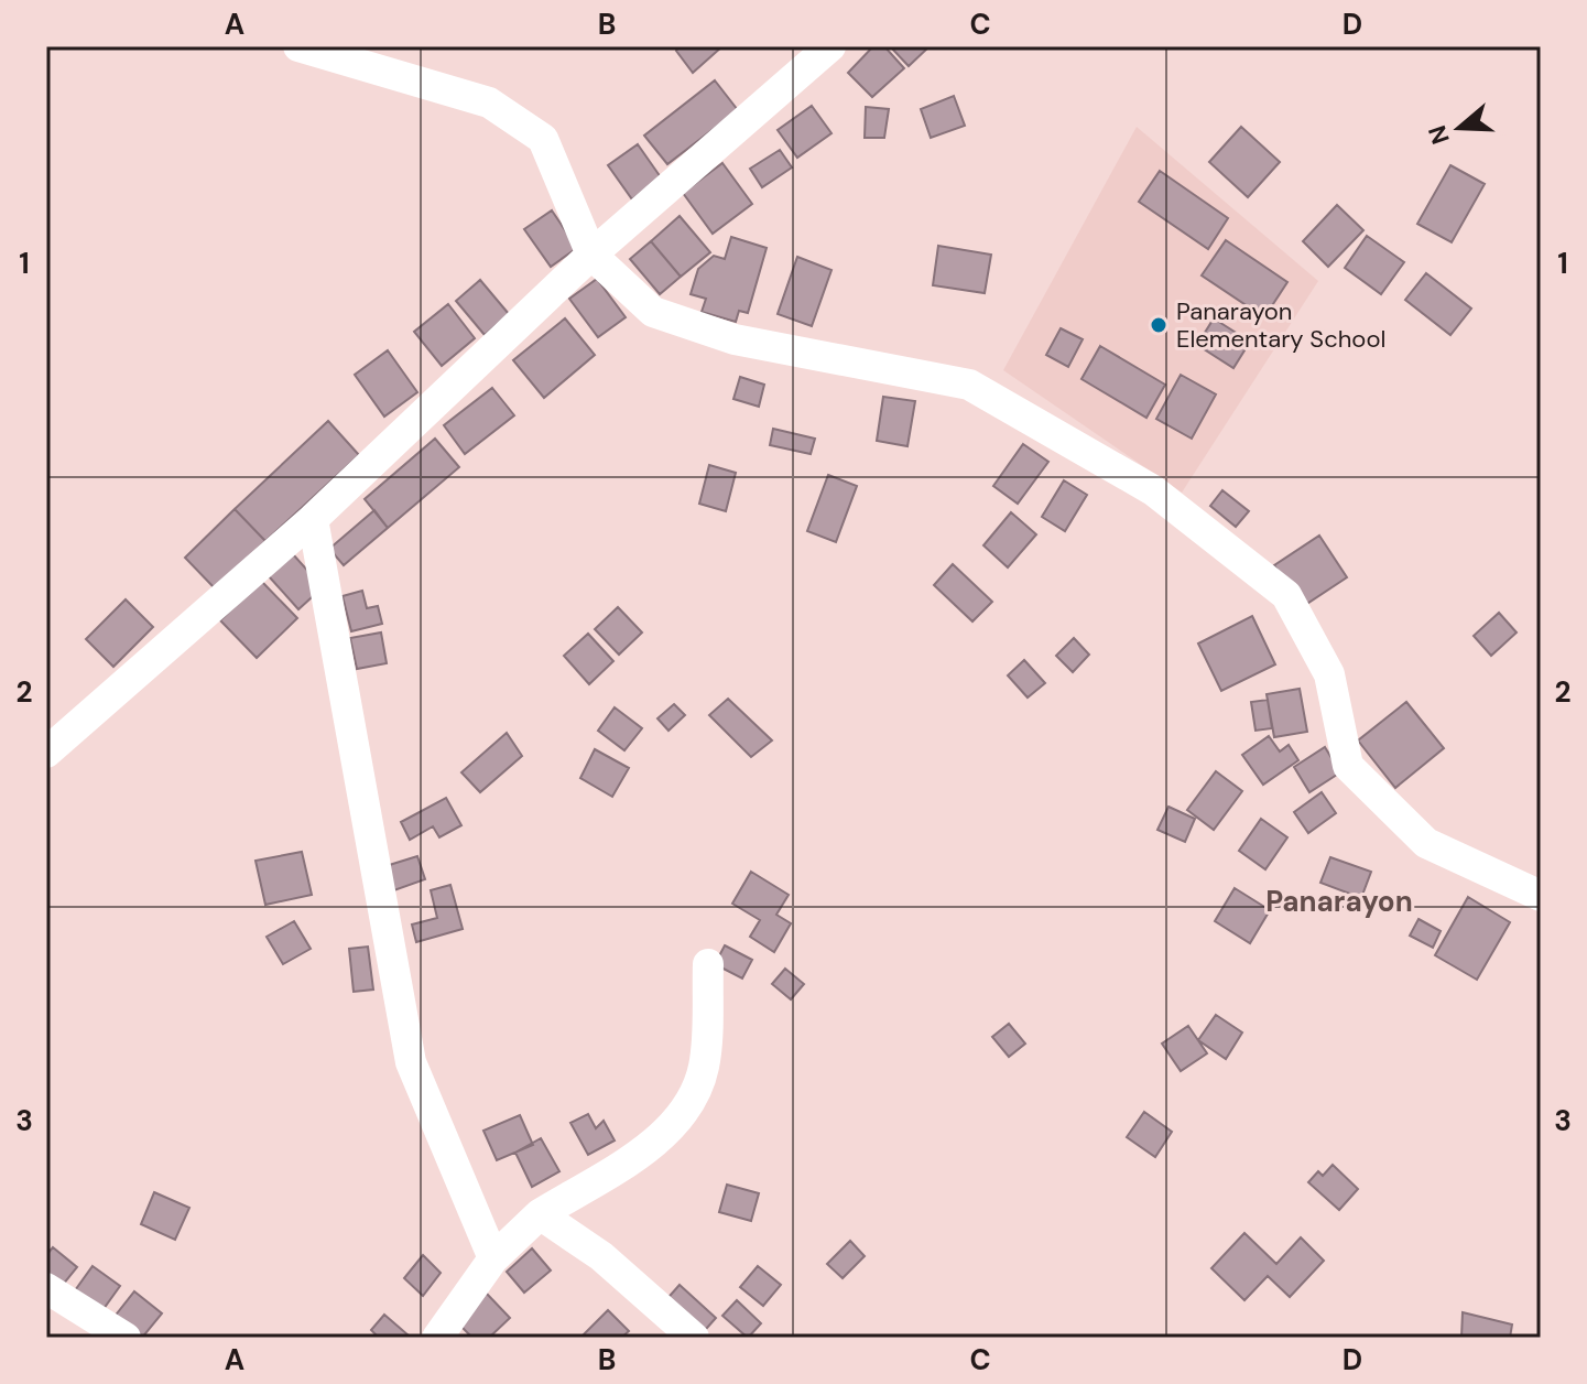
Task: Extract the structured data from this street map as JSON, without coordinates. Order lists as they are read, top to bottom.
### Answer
{
  "districts": ["Panarayon"],
  "places": ["Panarayon Elementary School"],
  "north": "left",
  "grid": {
    "columns": [
      "A",
      "B",
      "C",
      "D"
    ],
    "rows": ["1", "2", "3"]
  }
}
